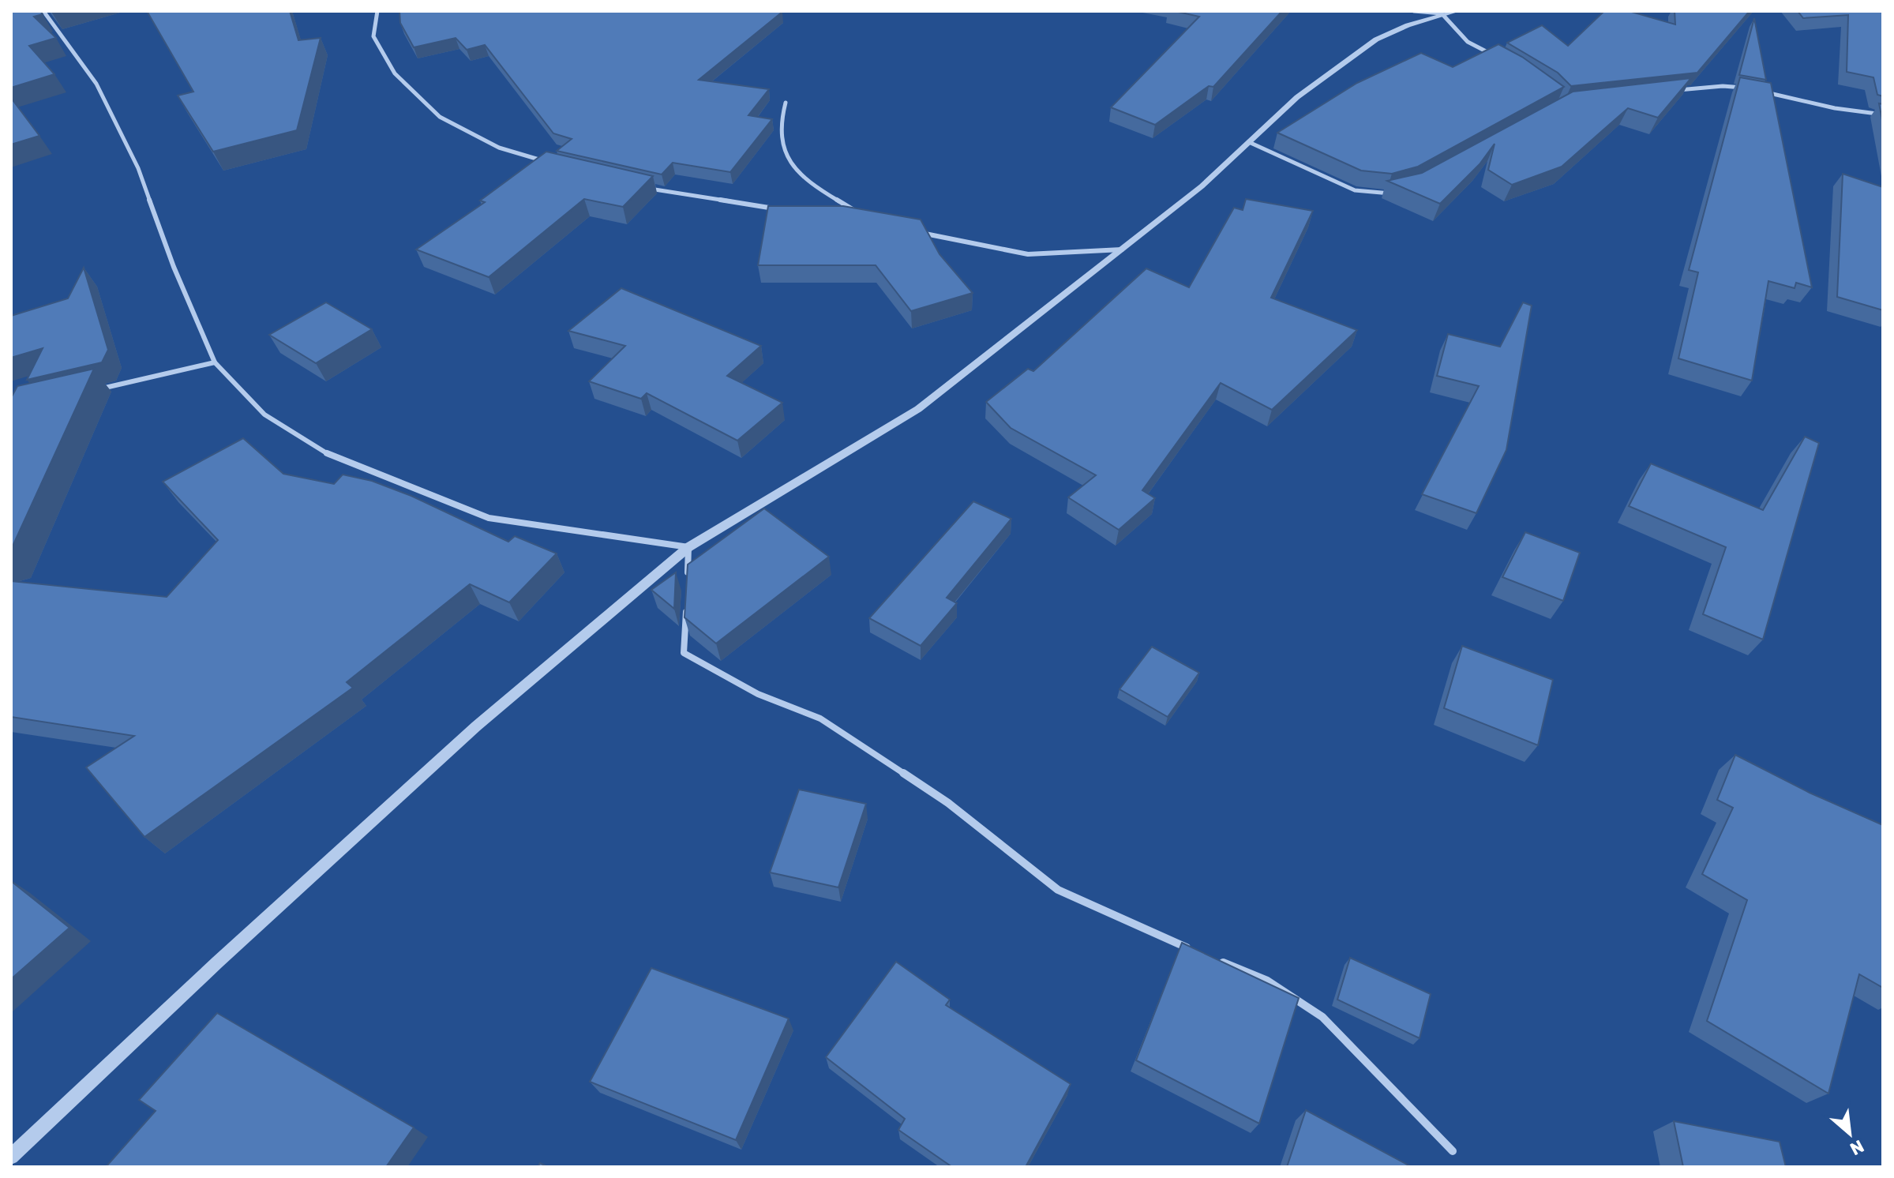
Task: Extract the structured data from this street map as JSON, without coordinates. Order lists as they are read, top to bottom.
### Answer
{
  "north": "bottom right"
}
